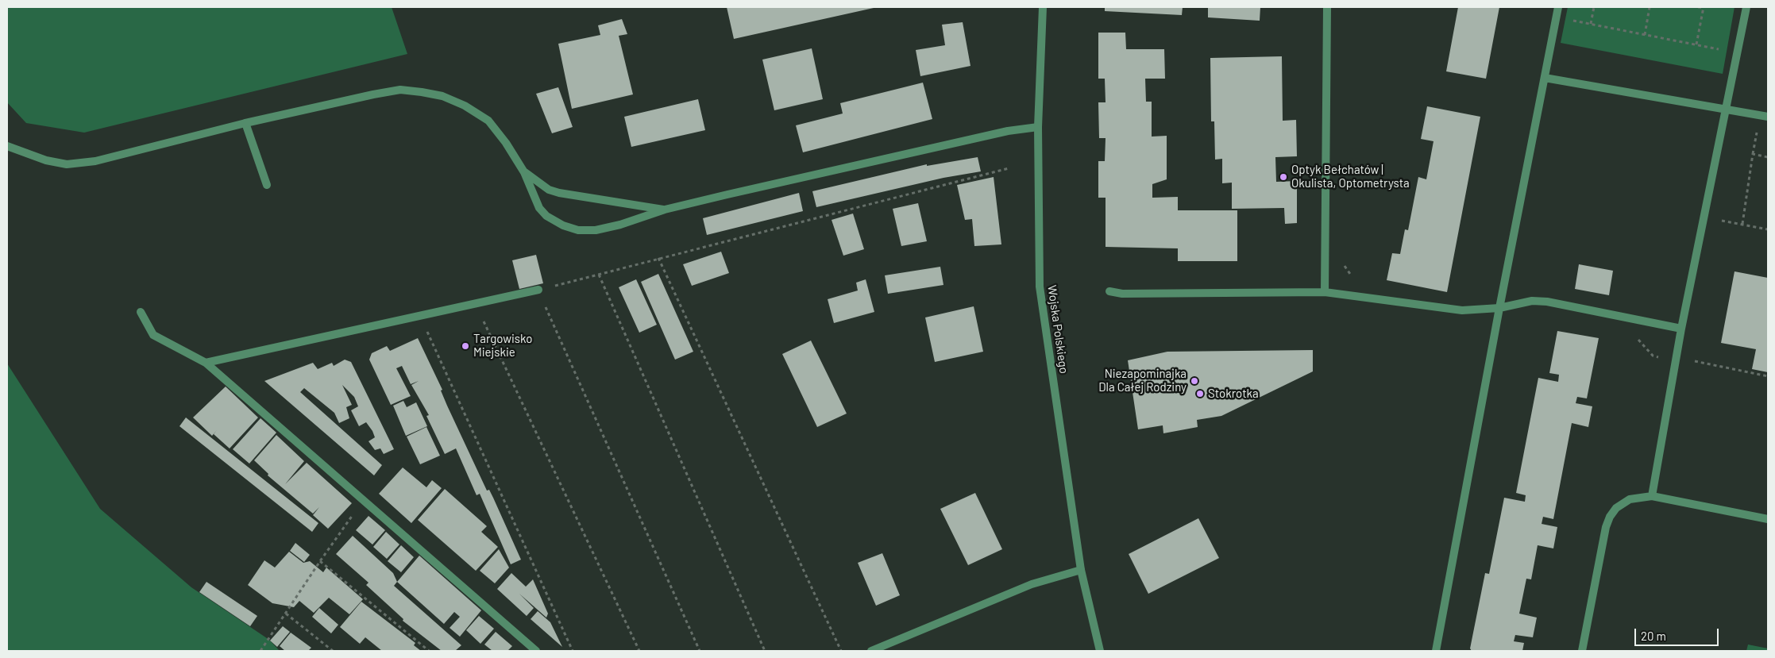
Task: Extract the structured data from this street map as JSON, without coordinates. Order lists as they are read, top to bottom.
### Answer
{
  "streets": {
    "street": ["Wojska Polskiego"]
  },
  "places": [
    "Optyk Bełchatów | Okulista, Optometrysta",
    "Targowisko Miejskie",
    "Niezapominajka Dla Całej Rodziny",
    "Stokrotka"
  ],
  "scale_bar": "20 m"
}
